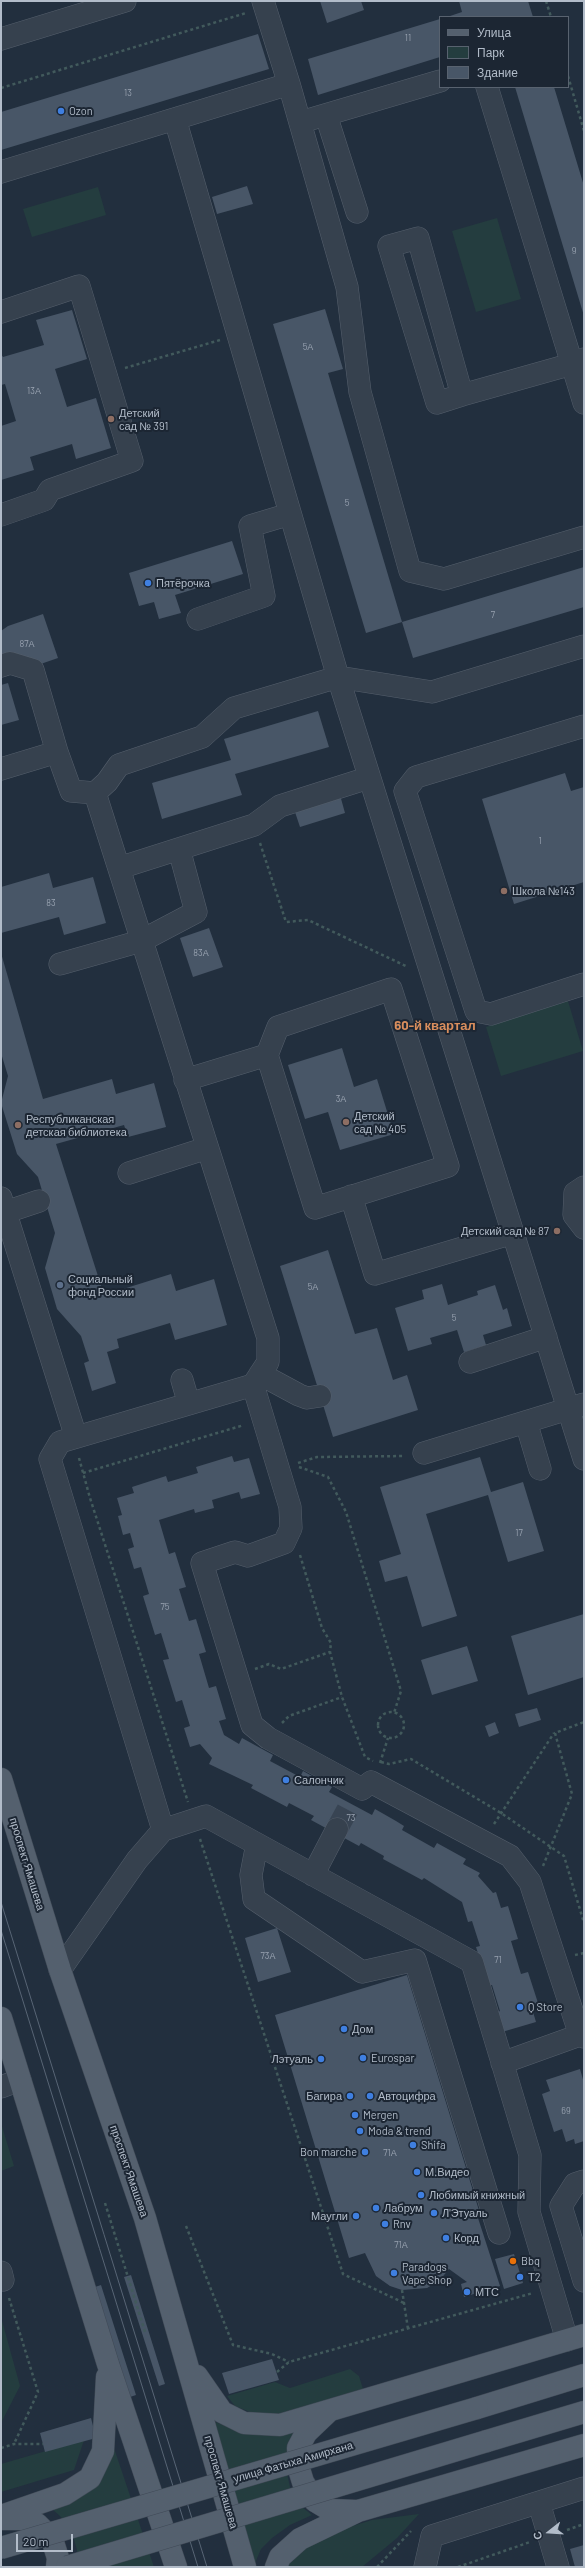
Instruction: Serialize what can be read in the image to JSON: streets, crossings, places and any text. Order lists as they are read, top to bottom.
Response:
{
  "streets": {
    "main road": ["проспект Ямашева", "улица Фатыха Амирхана"]
  },
  "districts": ["60-й квартал"],
  "places": [
    "Ozon",
    "Детский сад № 391",
    "Пятёрочка",
    "Школа №143",
    "Детский сад № 405",
    "Республиканская детская библиотека",
    "Детский сад № 87",
    "Социальный фонд России",
    "Салончик",
    "Q Store",
    "Дом",
    "Eurospar",
    "Лэтуаль",
    "Багира",
    "Автоцифра",
    "Mergen",
    "Moda & trend",
    "Shifa",
    "Bon marche",
    "М.Видео",
    "Любимый книжный",
    "Лабрум",
    "Л'Этуаль",
    "Маугли",
    "Rnv",
    "Корд",
    "Bbq",
    "Paradogs Vape Shop",
    "Т2",
    "МТС"
  ],
  "house_numbers": [
    "11",
    "13",
    "9",
    "5А",
    "13А",
    "5",
    "7",
    "87А",
    "1",
    "83",
    "83А",
    "3А",
    "5А",
    "5",
    "17",
    "75",
    "73",
    "73А",
    "71",
    "69",
    "71А",
    "71А"
  ],
  "legend": ["Улица", "Парк", "Здание"],
  "scale_bar": "20 m",
  "north": "left"
}
